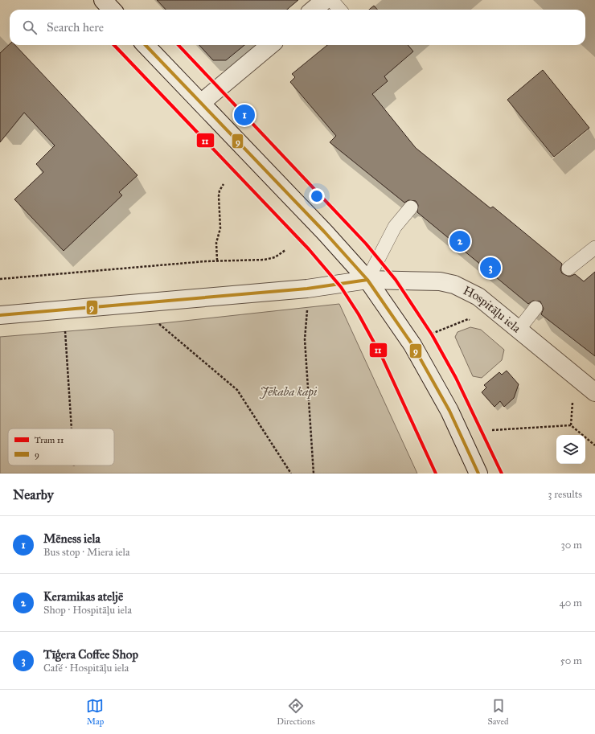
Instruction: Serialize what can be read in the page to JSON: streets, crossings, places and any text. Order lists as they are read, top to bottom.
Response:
{
  "streets": {
    "street": ["Hospitāļu iela"]
  },
  "parks": ["Jēkaba kapi"],
  "lines": ["tram line 11", "transit line 9"],
  "legend": ["Tram 11", "9"],
  "page": {
    "search": "Search here",
    "pins": ["1", "2", "3"],
    "heading": ["Nearby", "3 results"],
    "list": [
      {
        "mark": "1",
        "name": "Mēness iela",
        "note": "Bus stop · Miera iela",
        "value": "30 m"
      },
      {
        "mark": "2",
        "name": "Keramikas ateljē",
        "note": "Shop · Hospitāļu iela",
        "value": "40 m"
      },
      {
        "mark": "3",
        "name": "Tīģera Coffee Shop",
        "note": "Café · Hospitāļu iela",
        "value": "50 m"
      }
    ],
    "nav": ["Map", "Directions", "Saved"]
  }
}
